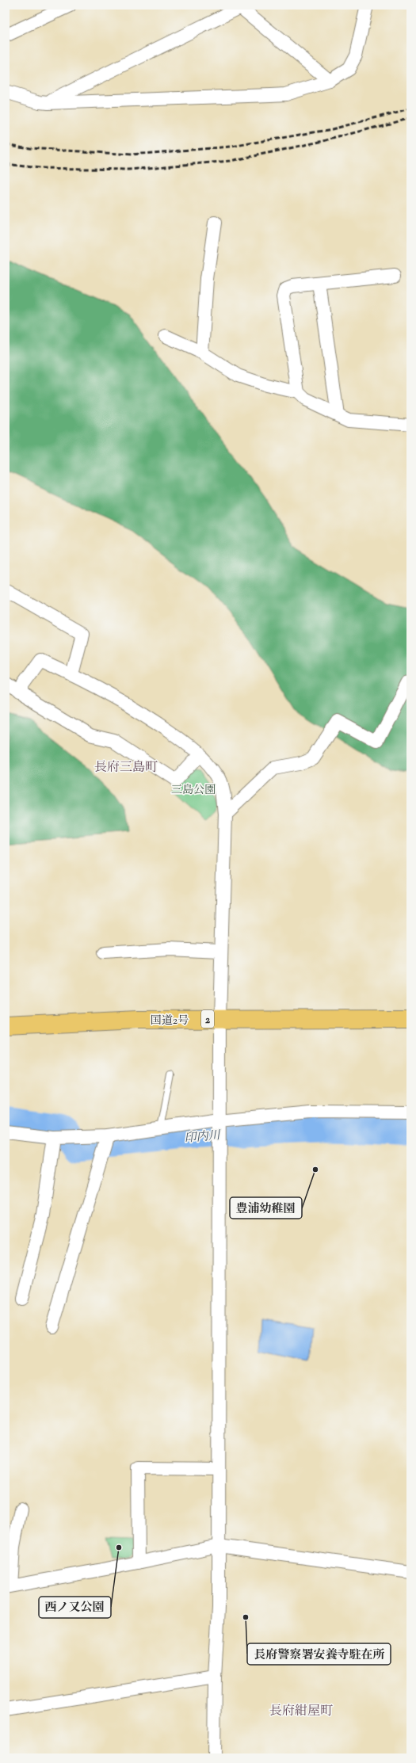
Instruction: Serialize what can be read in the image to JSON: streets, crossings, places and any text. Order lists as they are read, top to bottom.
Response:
{
  "streets": {
    "highway": ["2", "国道2号"]
  },
  "districts": ["長府三島町", "長府紺屋町"],
  "water": ["印内川"],
  "parks": ["三島公園"],
  "places": ["豊浦幼稚園", "西ノ又公園", "長府警察署安養寺駐在所"]
}
